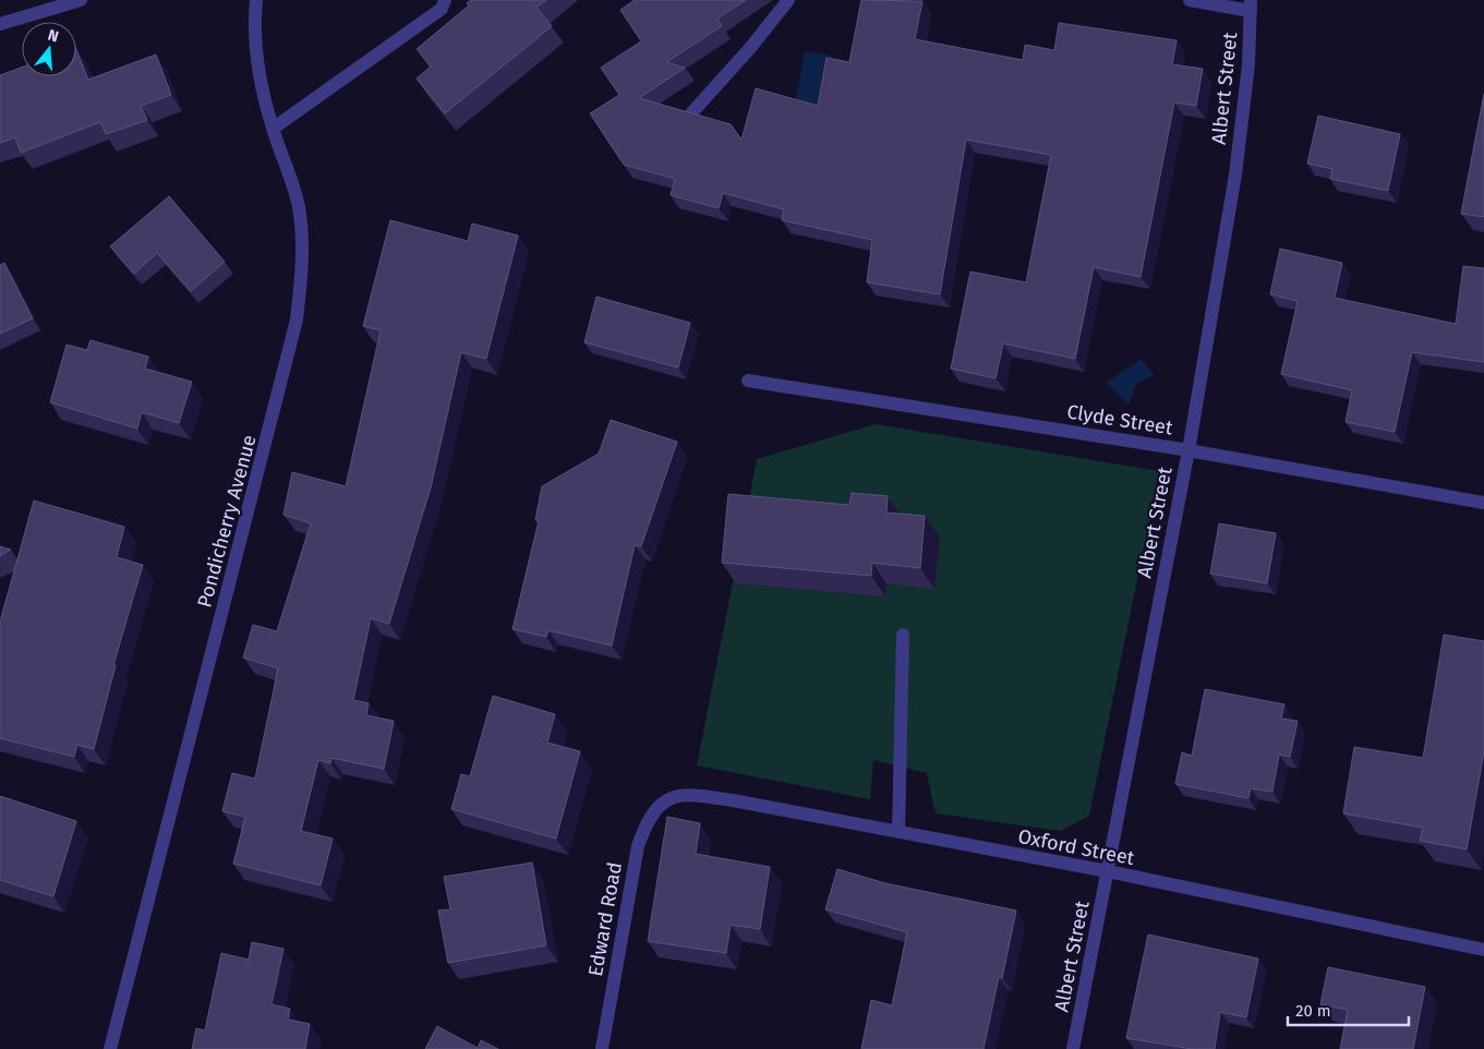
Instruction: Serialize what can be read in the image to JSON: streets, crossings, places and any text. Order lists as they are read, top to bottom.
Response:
{
  "streets": {
    "street": [
      "Albert Street",
      "Clyde Street",
      "Pondicherry Avenue",
      "Oxford Street",
      "Edward Road"
    ]
  },
  "crossings": [
    ["Albert Street", "Clyde Street"],
    ["Albert Street", "Oxford Street"],
    ["Oxford Street", "Edward Road"]
  ],
  "scale_bar": "20 m",
  "north": "top"
}
